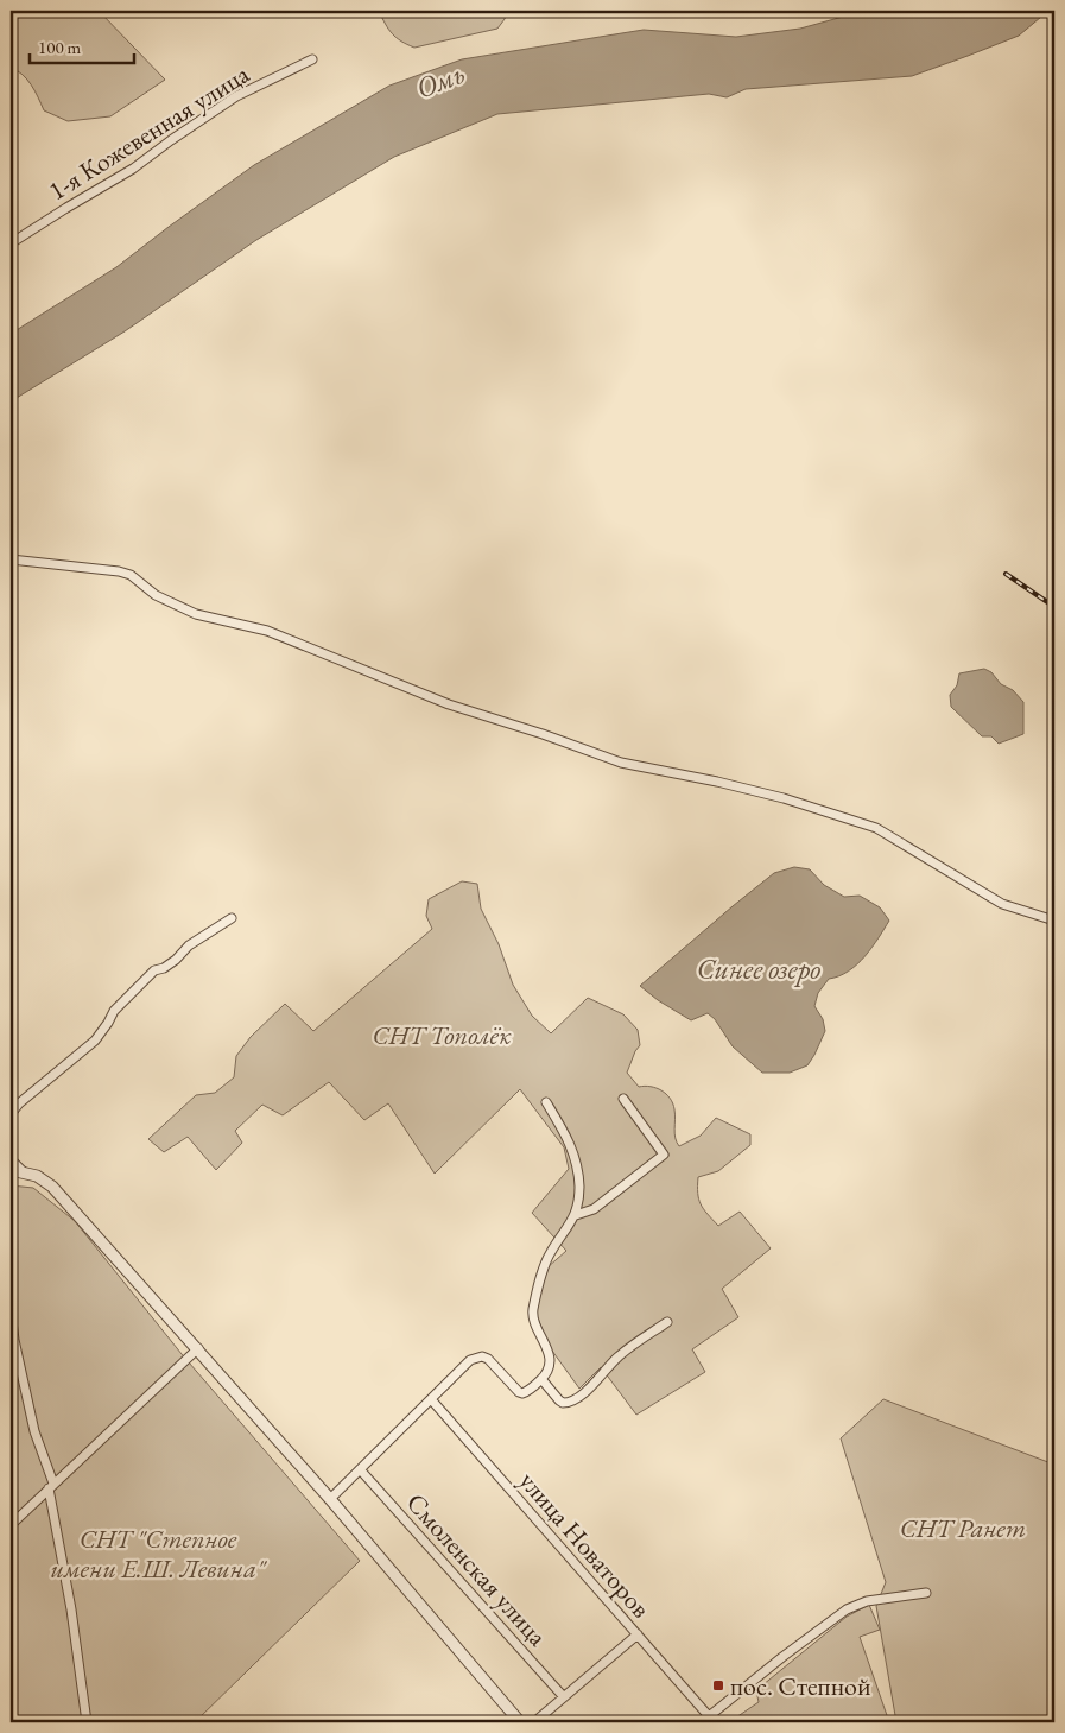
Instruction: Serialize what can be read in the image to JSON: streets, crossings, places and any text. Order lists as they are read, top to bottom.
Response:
{
  "streets": {
    "street": ["1-я Кожевенная улица", "улица Новаторов", "Смоленская улица"]
  },
  "water": ["Омь", "Синее озеро"],
  "parks": ["СНТ Тополёк", "СНТ Ранет", "СНТ \"Степное имени Е.Ш. Левина\""],
  "places": {
    "transit": ["пос. Степной"]
  },
  "scale_bar": "100 m"
}
